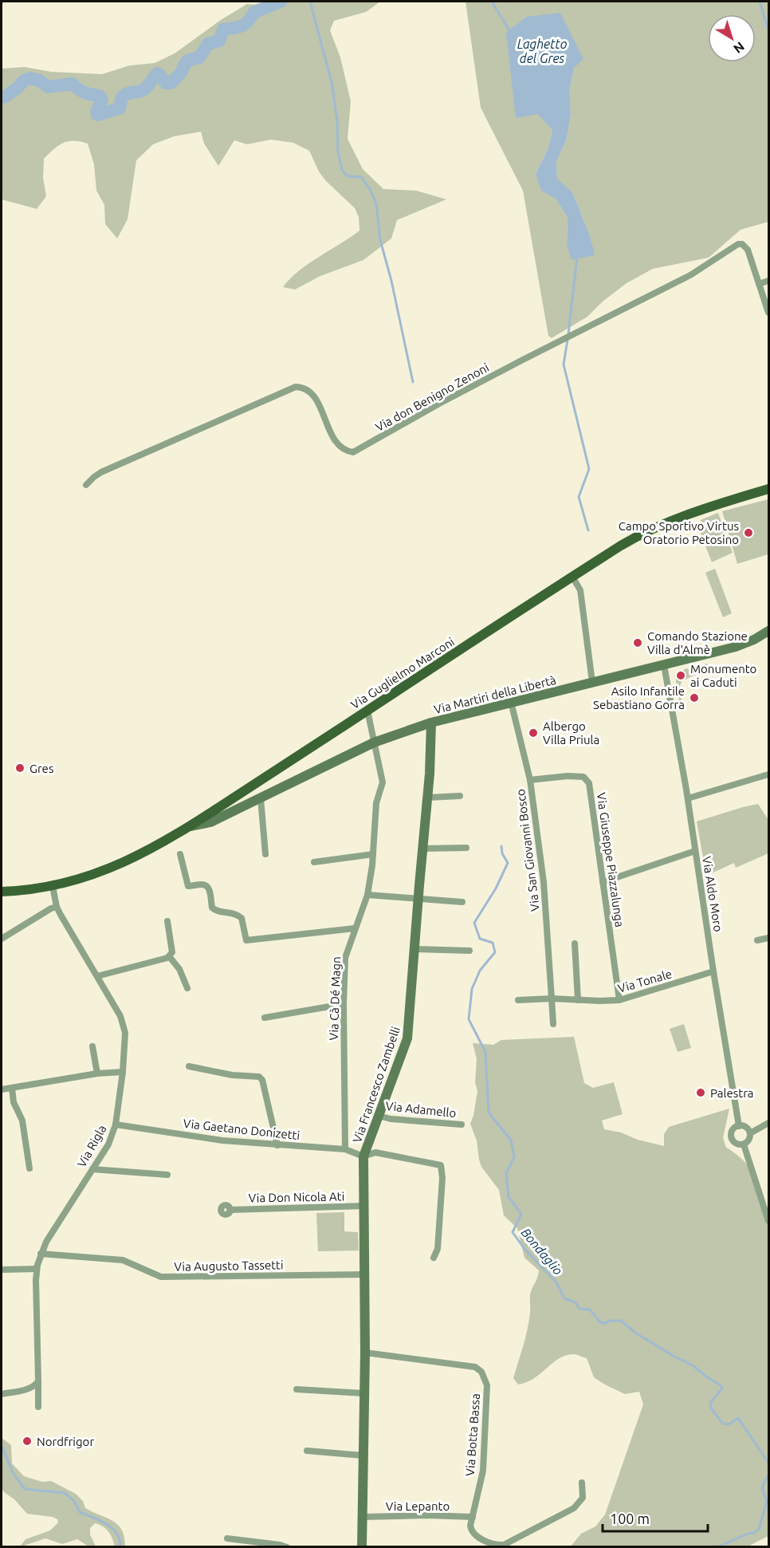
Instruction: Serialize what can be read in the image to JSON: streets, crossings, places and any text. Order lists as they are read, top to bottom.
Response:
{
  "streets": {
    "main road": ["Via Guglielmo Marconi", "Via Martiri della Libertà", "Via Francesco Zambelli"],
    "street": [
      "Via don Benigno Zenoni",
      "Via San Giovanni Bosco",
      "Via Giuseppe Piazzalunga",
      "Via Aldo Moro",
      "Via Tonale",
      "Via Cà Dé Magn",
      "Via Adamello",
      "Via Gaetano Donizetti",
      "Via Rigla",
      "Via Don Nicola Ati",
      "Via Augusto Tassetti",
      "Via Botta Bassa",
      "Via Lepanto"
    ]
  },
  "crossings": [
    ["Via Guglielmo Marconi", "Via Martiri della Libertà"],
    ["Via Guglielmo Marconi", "Via Cà Dé Magn"],
    ["Via Guglielmo Marconi", "Via Rigla"],
    ["Via Martiri della Libertà", "Via San Giovanni Bosco"],
    ["Via Martiri della Libertà", "Via Aldo Moro"],
    ["Via Martiri della Libertà", "Via Cà Dé Magn"],
    ["Via Martiri della Libertà", "Via Francesco Zambelli"],
    ["Via San Giovanni Bosco", "Via Giuseppe Piazzalunga"],
    ["Via San Giovanni Bosco", "Via Tonale"],
    ["Via Giuseppe Piazzalunga", "Via Tonale"],
    ["Via Aldo Moro", "Via Tonale"],
    ["Via Cà Dé Magn", "Via Gaetano Donizetti"],
    ["Via Francesco Zambelli", "Via Adamello"],
    ["Via Francesco Zambelli", "Via Gaetano Donizetti"],
    ["Via Francesco Zambelli", "Via Don Nicola Ati"],
    ["Via Francesco Zambelli", "Via Augusto Tassetti"],
    ["Via Francesco Zambelli", "Via Botta Bassa"],
    ["Via Francesco Zambelli", "Via Lepanto"],
    ["Via Gaetano Donizetti", "Via Rigla"],
    ["Via Rigla", "Via Augusto Tassetti"],
    ["Via Botta Bassa", "Via Lepanto"]
  ],
  "water": ["Laghetto del Gres", "Bondaglio"],
  "places": [
    "Campo Sportivo Virtus Oratorio Petosino",
    "Comando Stazione Villa d'Almè",
    "Monumento ai Caduti",
    "Asilo Infantile Sebastiano Gorra",
    "Albergo Villa Priula",
    "Gres",
    "Palestra",
    "Nordfrigor"
  ],
  "scale_bar": "100 m",
  "north": "bottom right"
}
